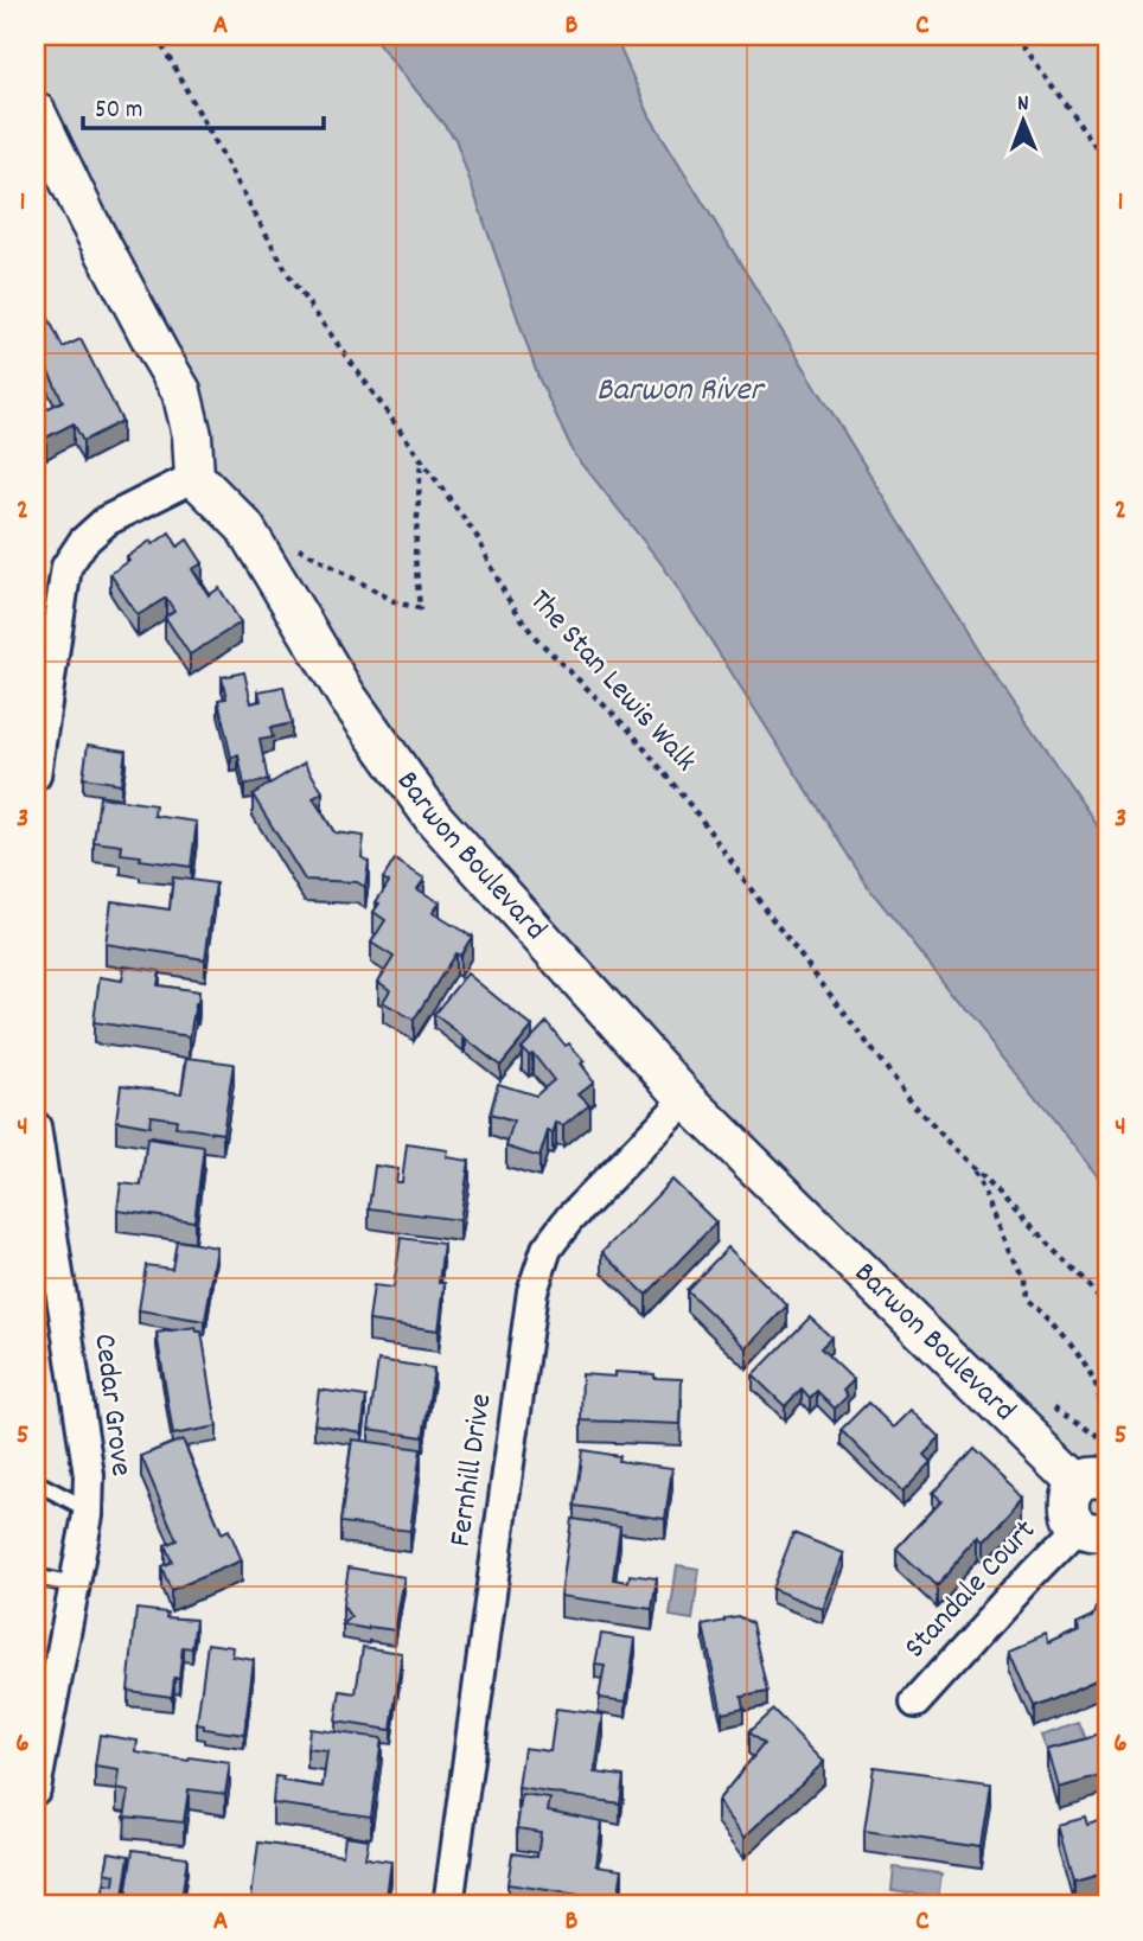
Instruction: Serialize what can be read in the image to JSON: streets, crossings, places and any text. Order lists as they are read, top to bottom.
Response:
{
  "streets": {
    "street": [
      "Barwon Boulevard",
      "Cedar Grove",
      "Fernhill Drive",
      "Standale Court"
    ],
    "path": ["The Stan Lewis Walk"]
  },
  "crossings": [
    ["Barwon Boulevard", "Fernhill Drive"]
  ],
  "water": ["Barwon River"],
  "scale_bar": "50 m",
  "north": "top",
  "grid": {
    "columns": ["A", "B", "C"],
    "rows": [
      "1",
      "2",
      "3",
      "4",
      "5",
      "6"
    ]
  }
}
